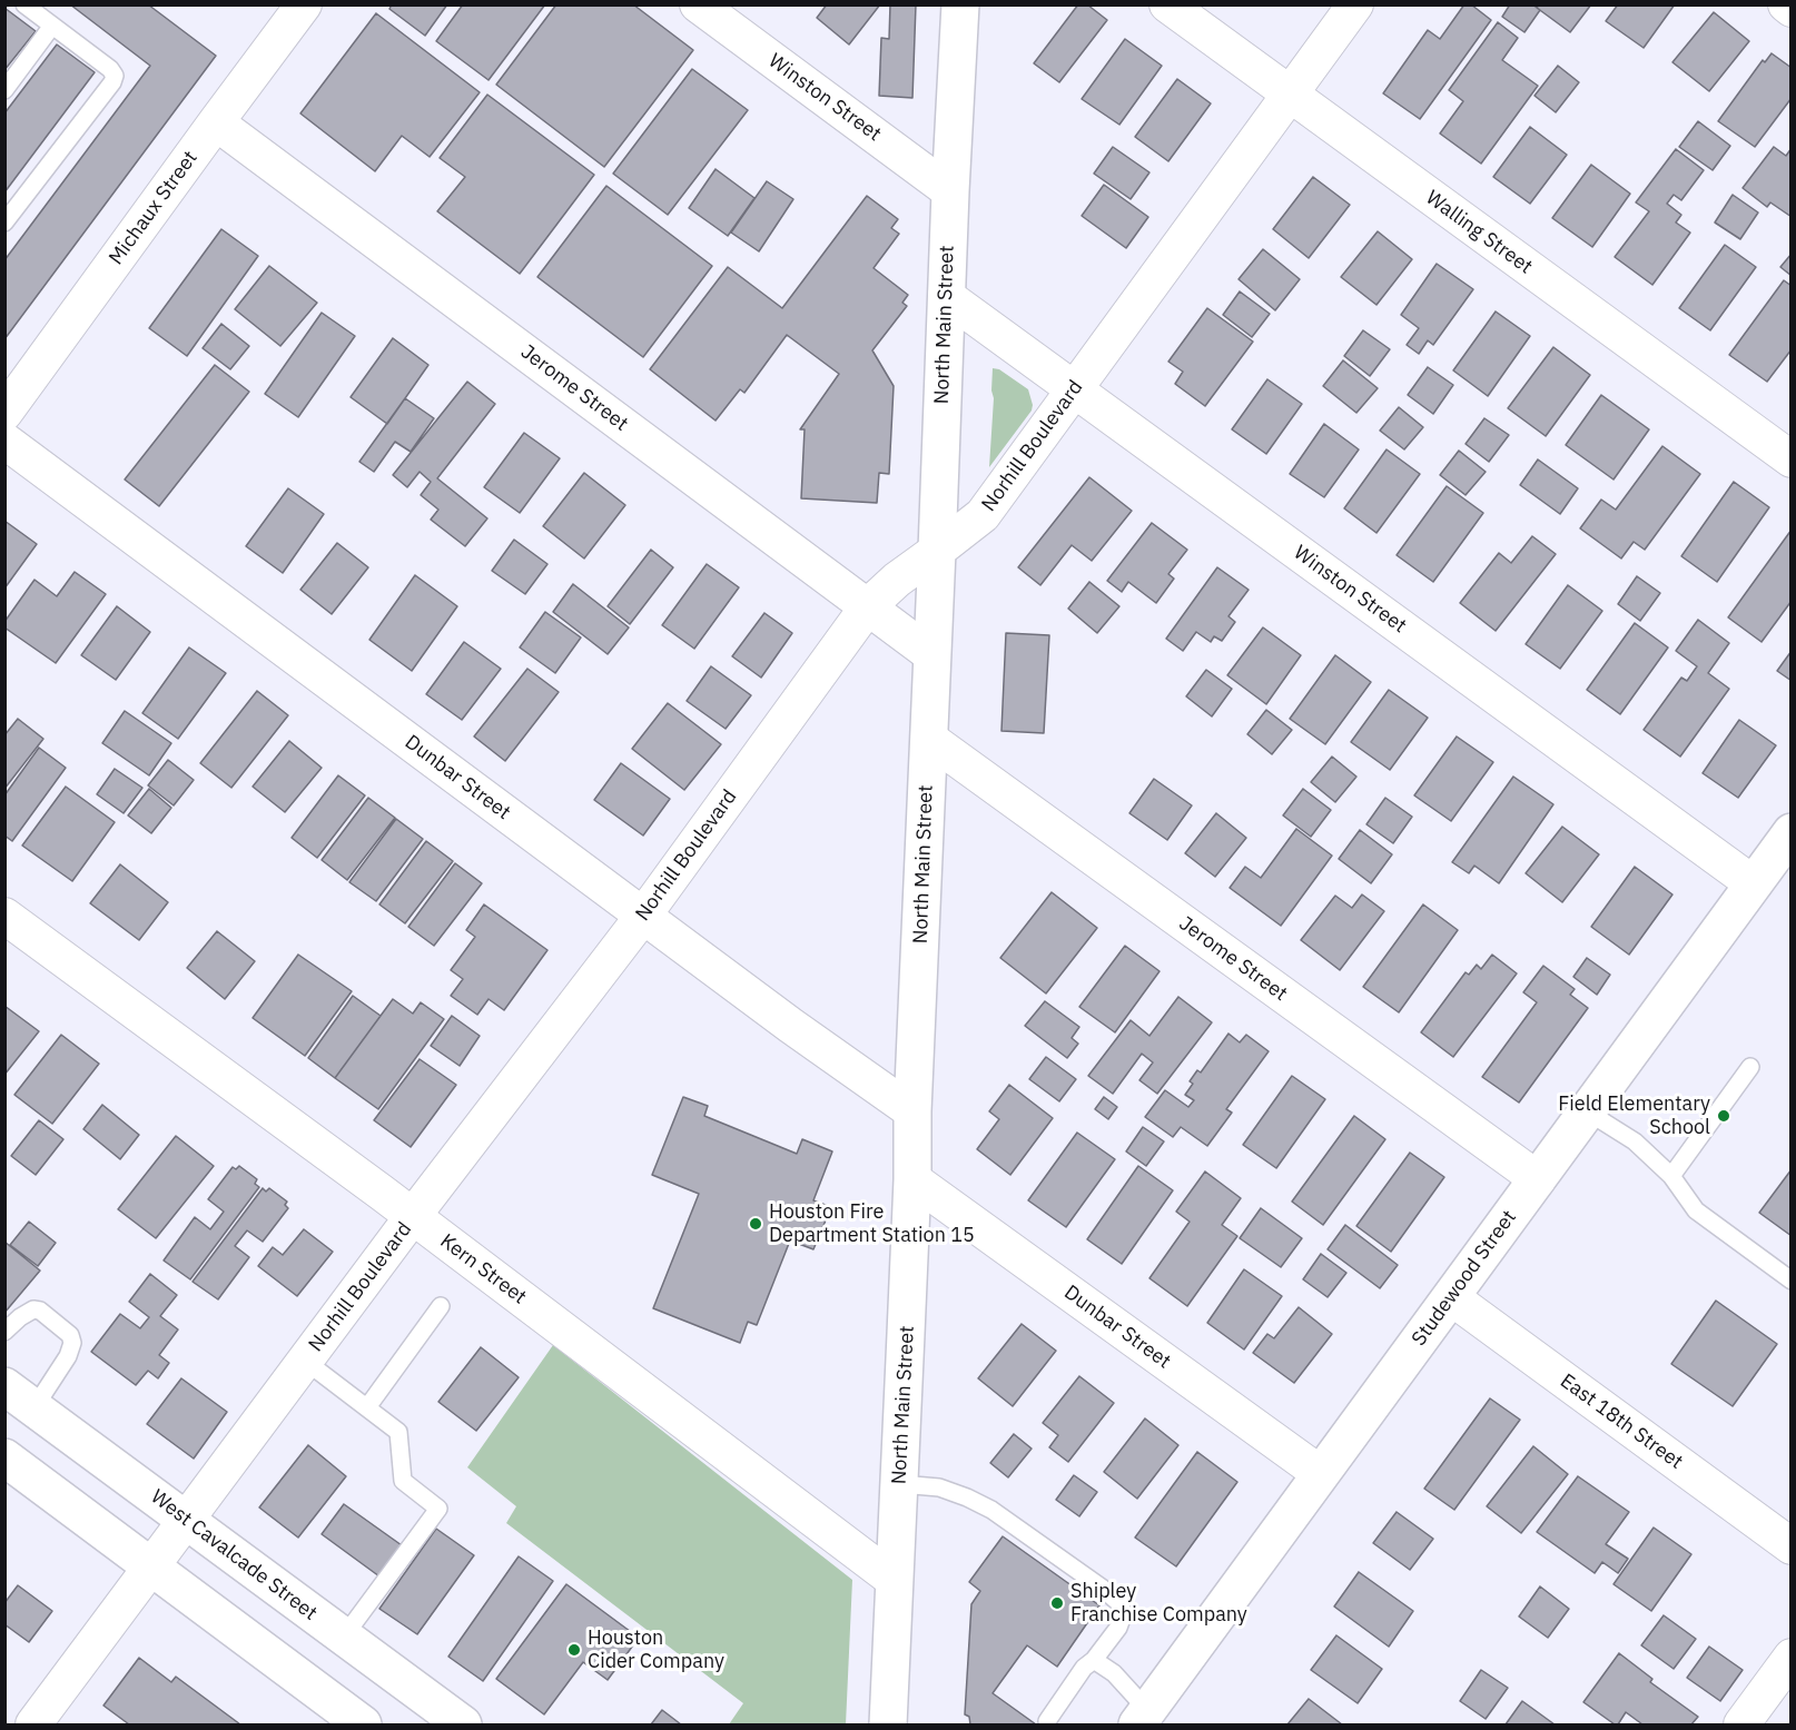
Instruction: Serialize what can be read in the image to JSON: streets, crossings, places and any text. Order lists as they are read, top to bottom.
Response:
{
  "streets": {
    "main road": ["North Main Street", "Studewood Street", "West Cavalcade Street"],
    "street": [
      "Winston Street",
      "Michaux Street",
      "Walling Street",
      "Jerome Street",
      "Norhill Boulevard",
      "Dunbar Street",
      "Kern Street",
      "East 18th Street"
    ]
  },
  "crossings": [
    ["Winston Street", "North Main Street"],
    ["Winston Street", "Norhill Boulevard"],
    ["Winston Street", "Studewood Street"],
    ["Michaux Street", "Jerome Street"],
    ["Walling Street", "Norhill Boulevard"],
    ["North Main Street", "Jerome Street"],
    ["North Main Street", "Norhill Boulevard"],
    ["North Main Street", "Dunbar Street"],
    ["North Main Street", "Kern Street"],
    ["Jerome Street", "Norhill Boulevard"],
    ["Jerome Street", "Studewood Street"],
    ["Norhill Boulevard", "Dunbar Street"],
    ["Norhill Boulevard", "Kern Street"],
    ["Norhill Boulevard", "West Cavalcade Street"],
    ["Dunbar Street", "Studewood Street"],
    ["Studewood Street", "East 18th Street"]
  ],
  "places": [
    "Field Elementary School",
    "Houston Fire Department Station 15",
    "Shipley Franchise Company",
    "Houston Cider Company"
  ]
}
